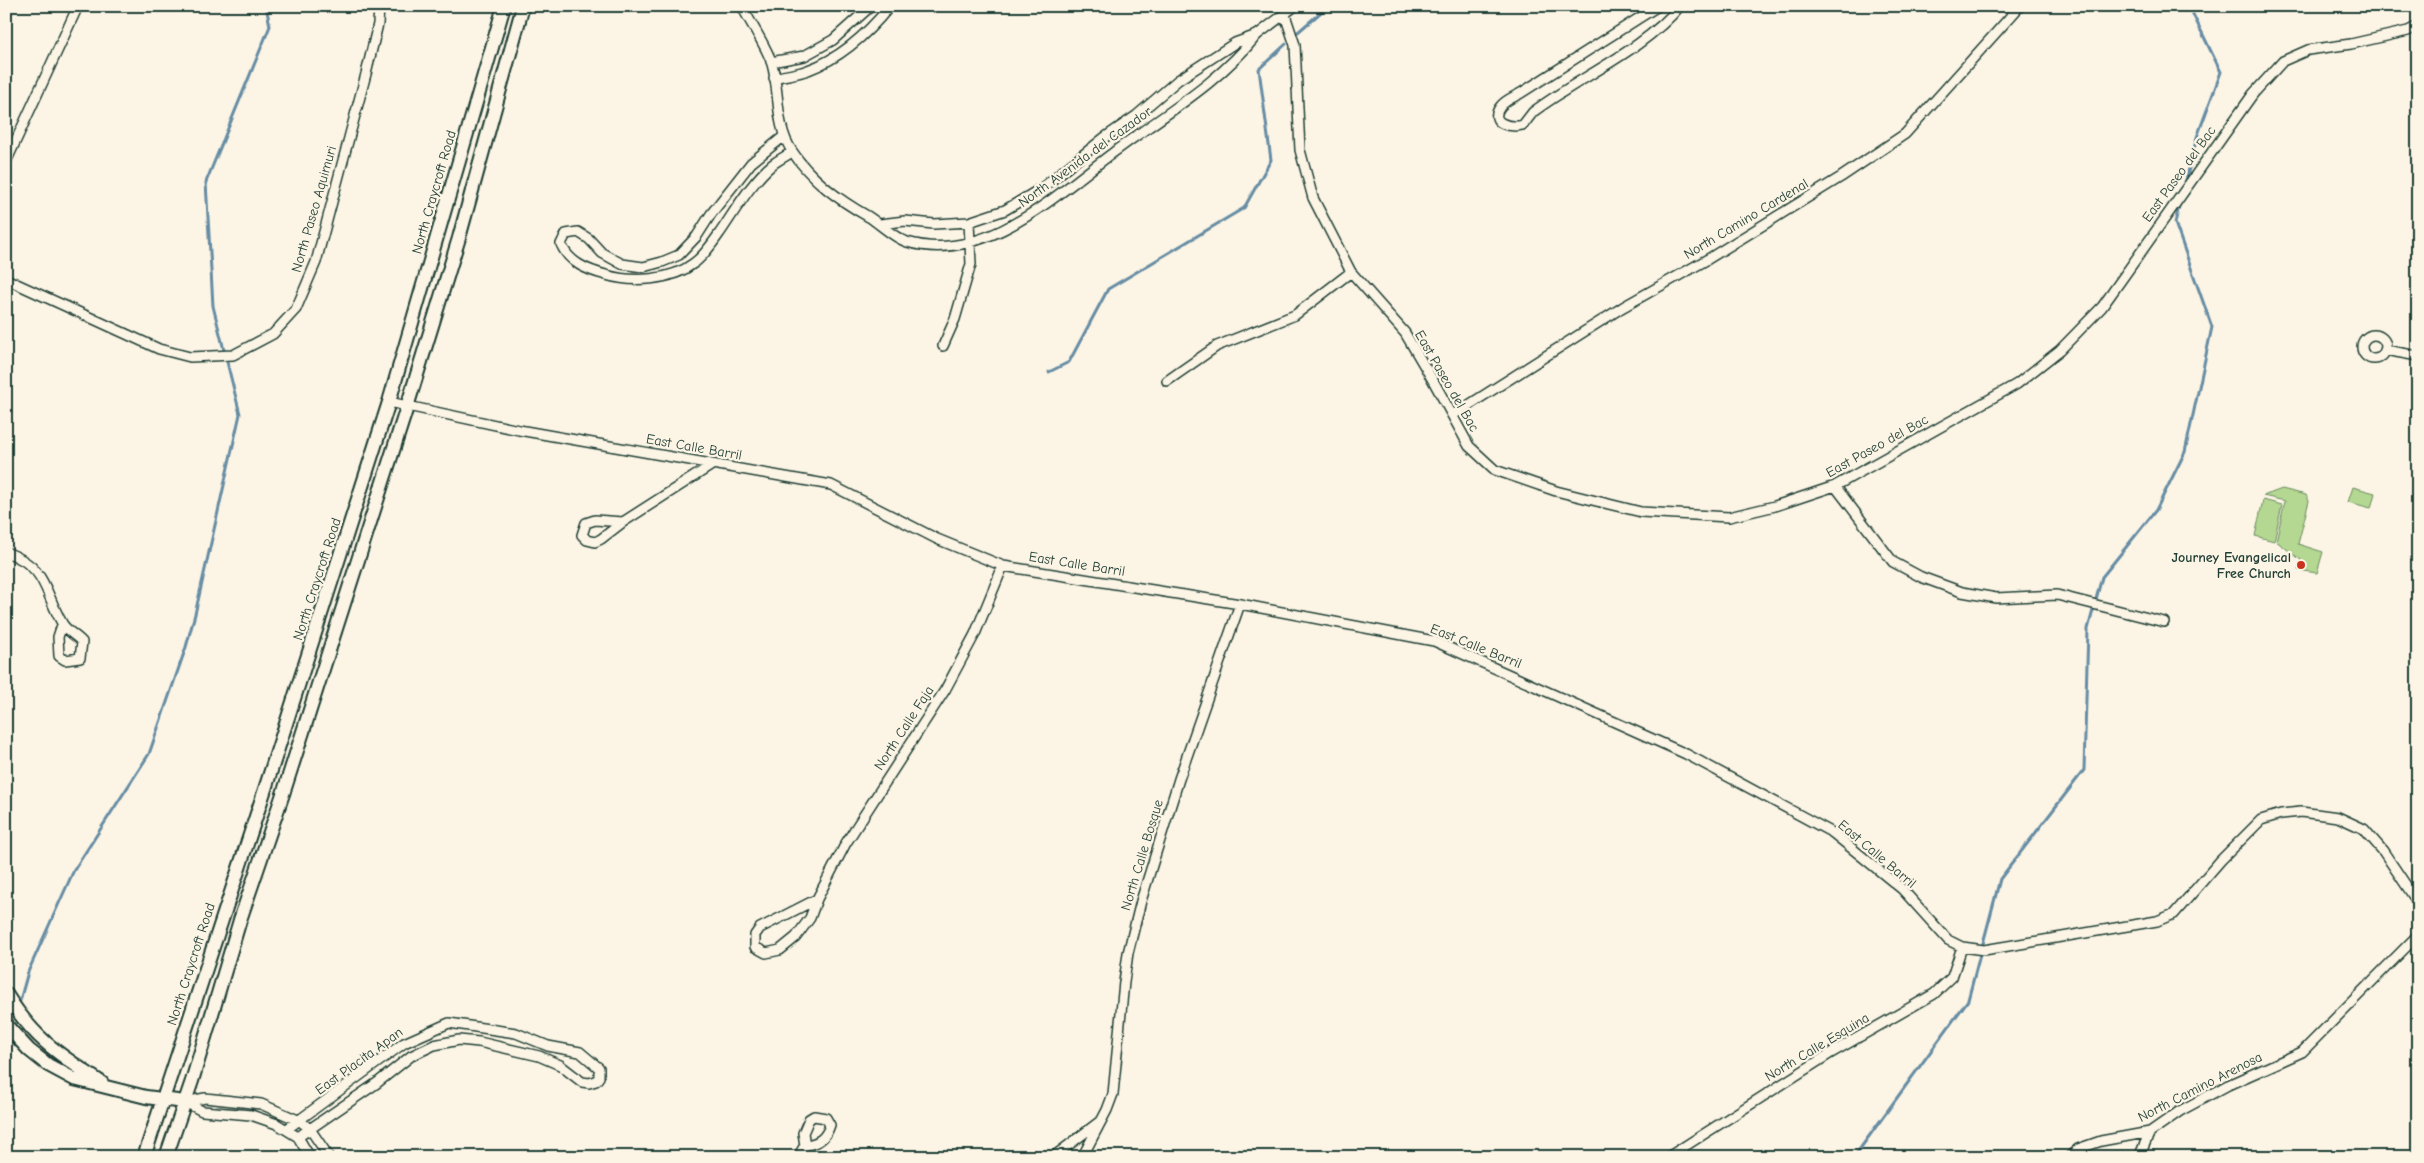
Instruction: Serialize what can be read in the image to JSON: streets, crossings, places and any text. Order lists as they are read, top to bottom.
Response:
{
  "streets": {
    "main road": ["North Craycroft Road"],
    "street": [
      "North Avenida del Cazador",
      "East Paseo del Bac",
      "North Paseo Aquimuri",
      "North Camino Cardenal",
      "East Calle Barril",
      "North Calle Faja",
      "North Calle Bosque",
      "North Calle Esquina",
      "East Placita Apan",
      "North Camino Arenosa"
    ]
  },
  "crossings": [
    ["North Avenida del Cazador", "East Paseo del Bac"],
    ["East Paseo del Bac", "North Camino Cardenal"],
    ["North Craycroft Road", "East Calle Barril"],
    ["East Calle Barril", "North Calle Faja"],
    ["East Calle Barril", "North Calle Bosque"],
    ["East Calle Barril", "North Calle Esquina"]
  ],
  "places": ["Journey Evangelical Free Church"]
}
